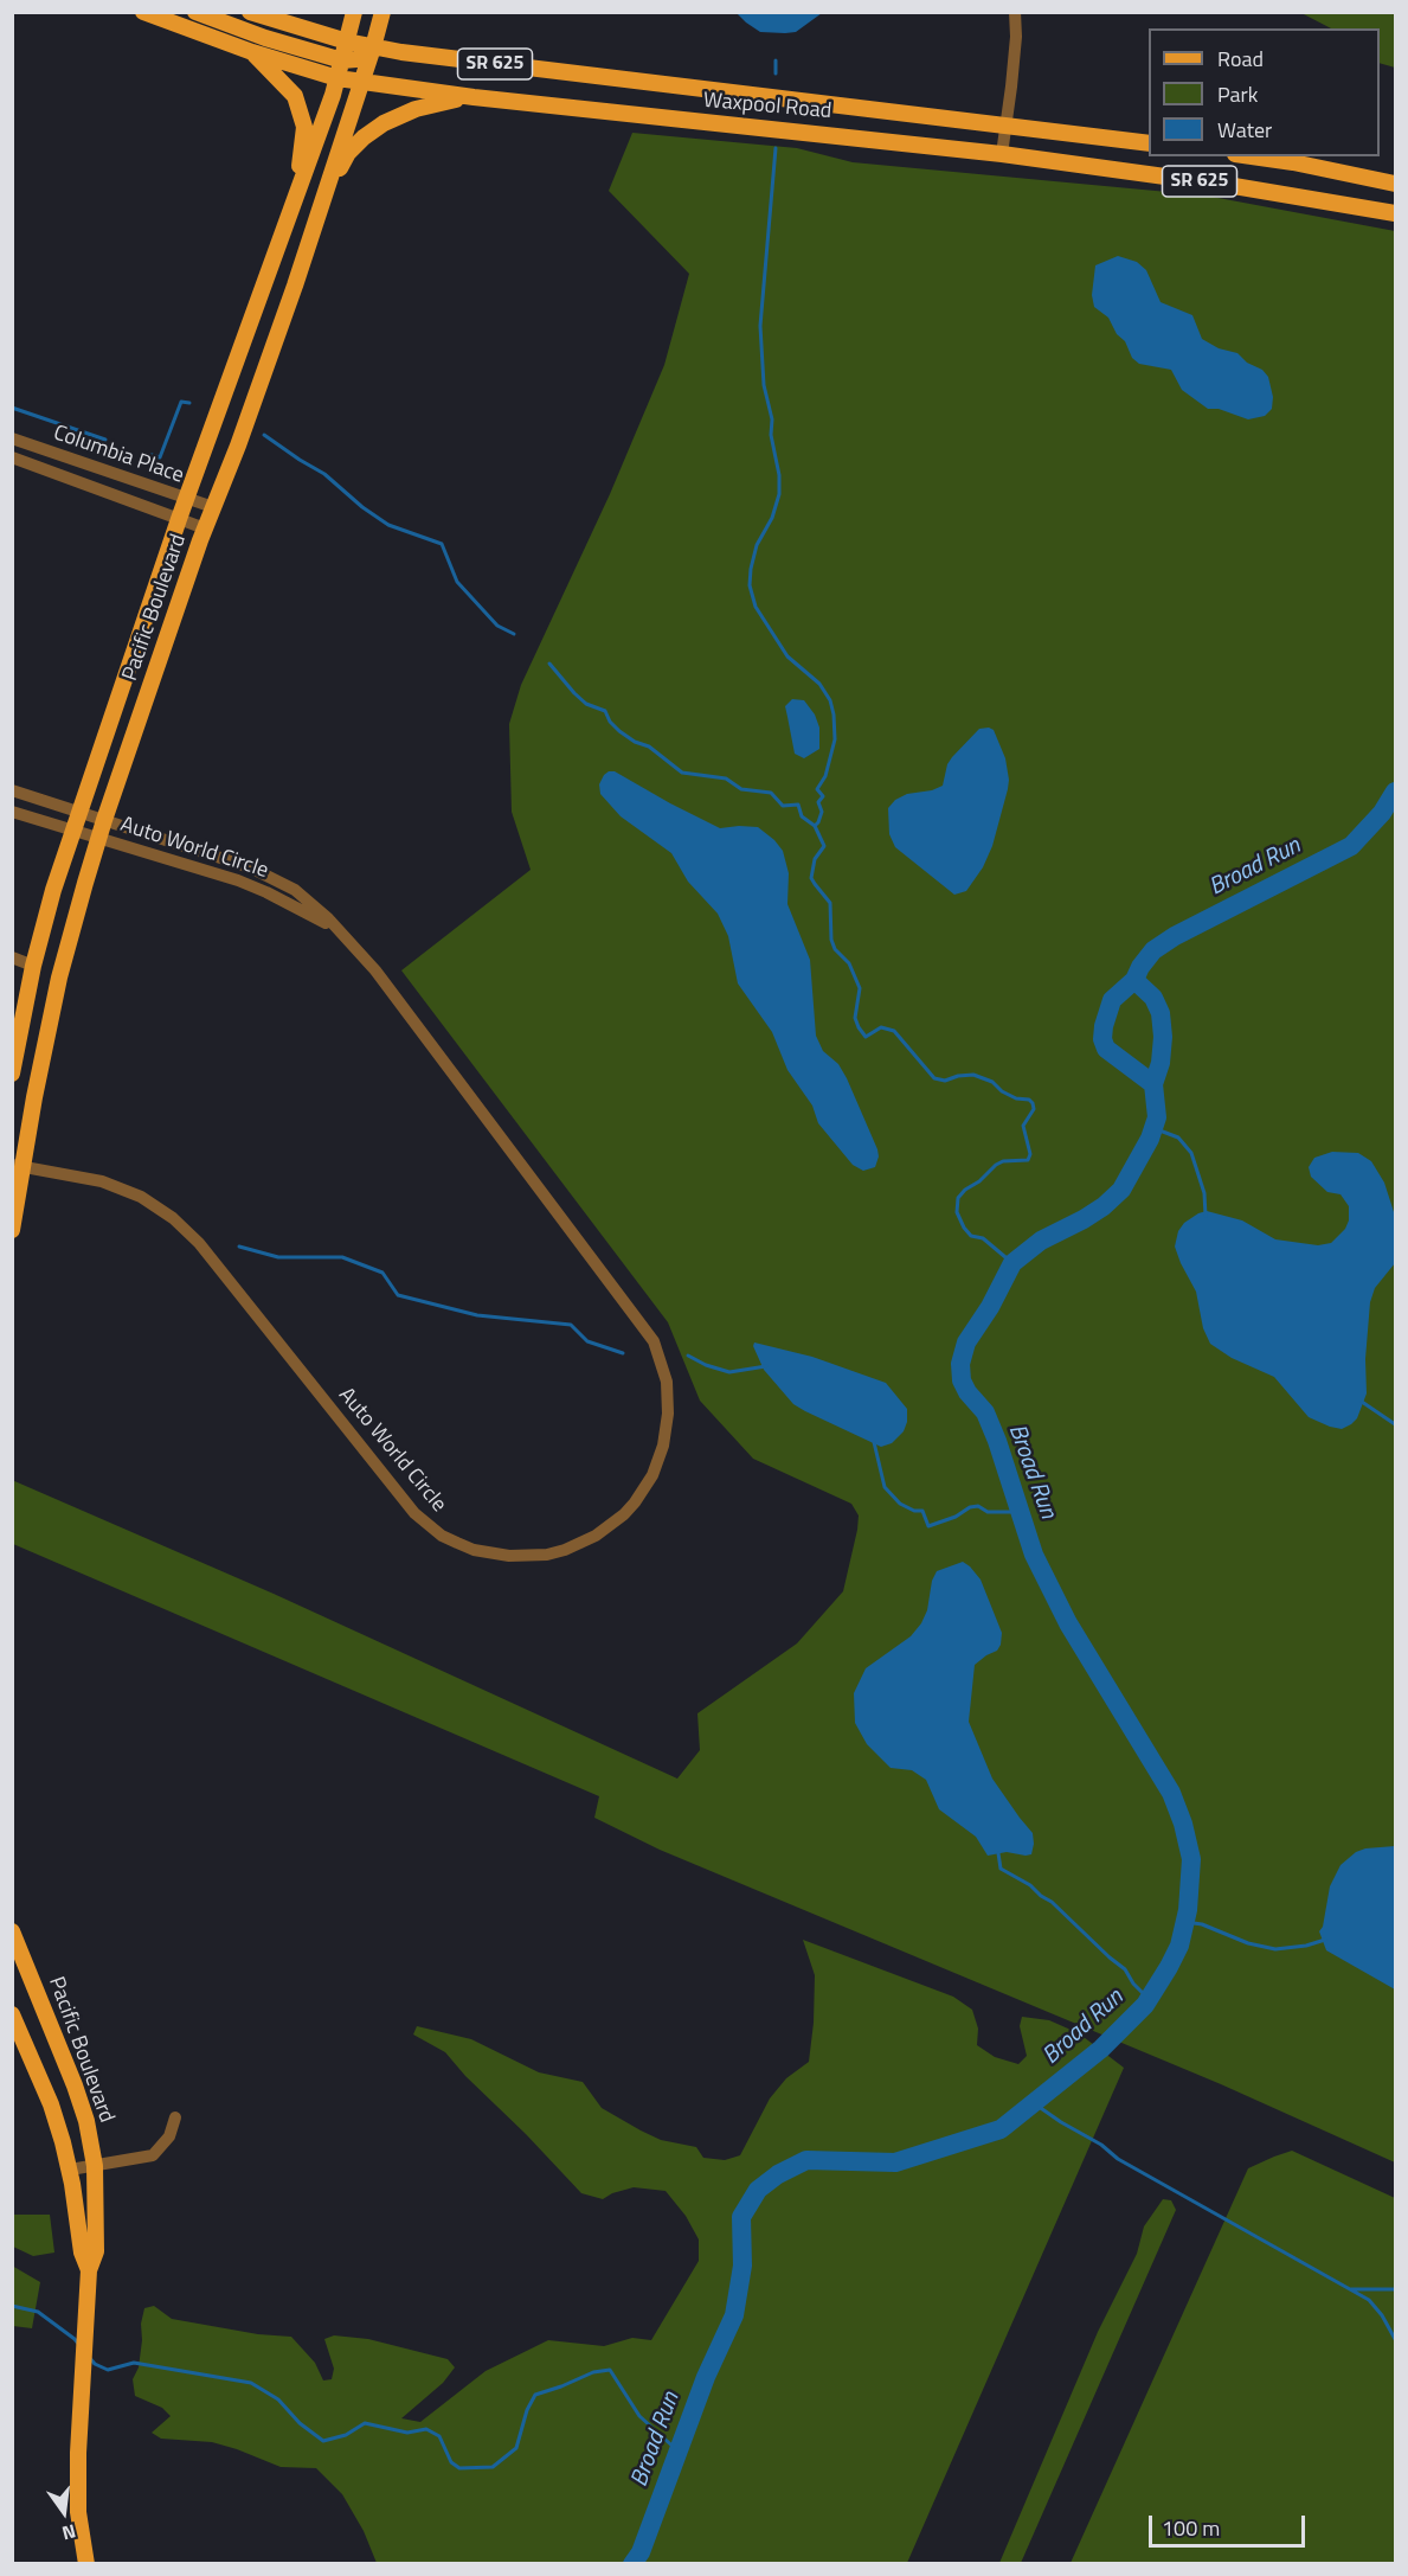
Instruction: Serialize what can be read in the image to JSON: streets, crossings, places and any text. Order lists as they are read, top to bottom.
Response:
{
  "streets": {
    "main road": ["SR 625", "Waxpool Road", "Pacific Boulevard"],
    "street": ["Columbia Place", "Auto World Circle"]
  },
  "crossings": [
    ["Waxpool Road", "Pacific Boulevard"],
    ["Columbia Place", "Pacific Boulevard"],
    ["Pacific Boulevard", "Auto World Circle"]
  ],
  "water": ["Broad Run"],
  "legend": ["Road", "Park", "Water"],
  "scale_bar": "100 m",
  "north": "bottom"
}
